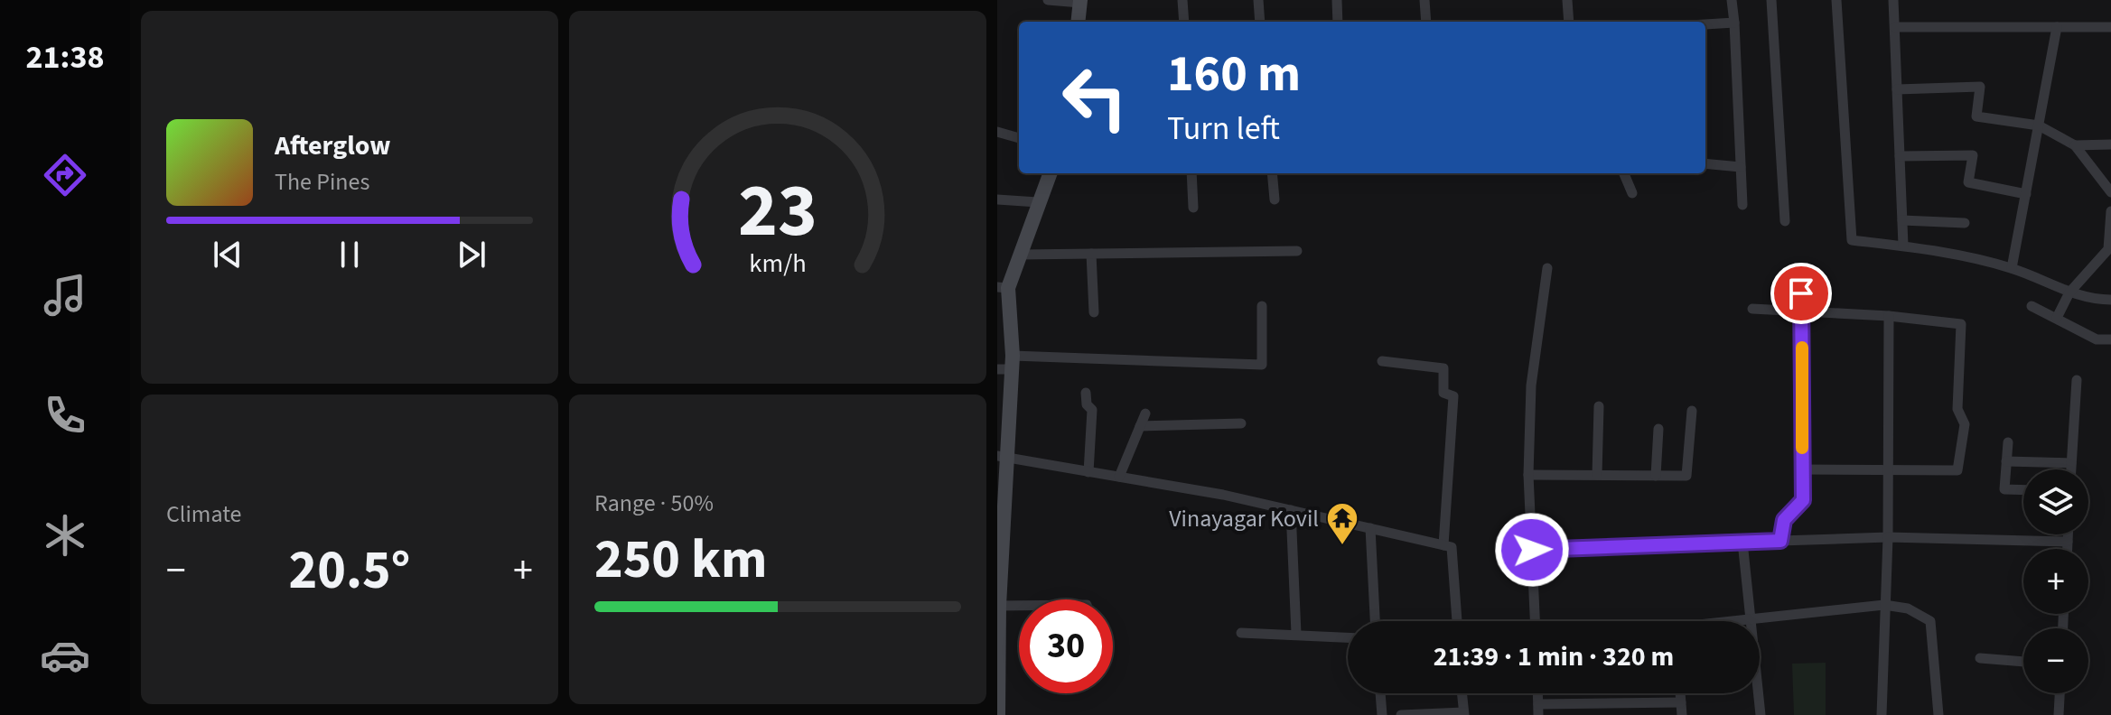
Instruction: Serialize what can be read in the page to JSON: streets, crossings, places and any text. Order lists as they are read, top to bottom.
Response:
{
  "places": {
    "temple": ["Vinayagar Kovil"]
  },
  "page": {
    "tabs": "21:38",
    "turn": ["160 m", "Turn left"],
    "song": ["Afterglow", "The Pines"],
    "tile": [
      "Climate",
      ["Range · 50%", "250 km"]
    ],
    "map_buttons": ["+", "−"],
    "heat": ["−", "20.5°", "+"],
    "limit": "30",
    "trip": "21:39 · 1 min · 320 m",
    "gauge": ["23", "km/h"]
  }
}
